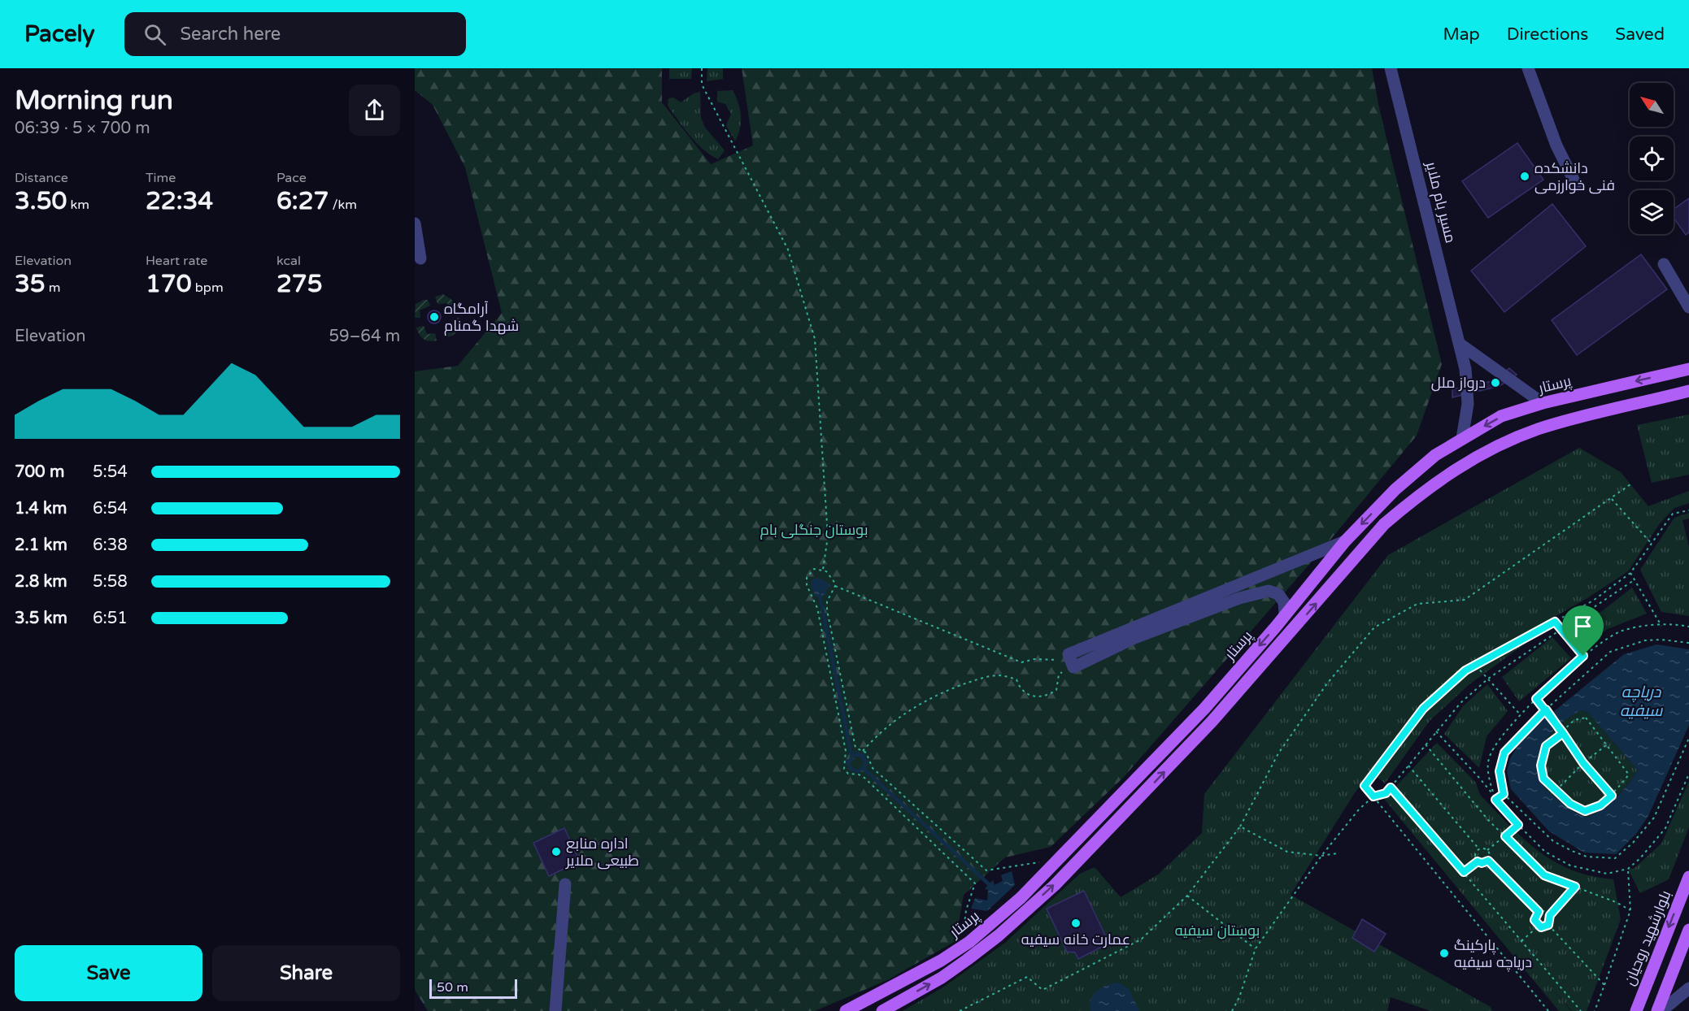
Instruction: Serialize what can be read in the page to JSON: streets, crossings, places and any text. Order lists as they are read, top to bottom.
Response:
{
  "streets": {
    "main road": ["پرستار", "بلوارشهید روحیان"],
    "street": ["مسیر بام ملایر"]
  },
  "crossings": [
    ["مسیر بام ملایر", "پرستار"]
  ],
  "water": ["دریاچه سیفیه"],
  "parks": ["بوستان جنگلی بام", "بوستان سیفیه"],
  "places": [
    "دانشکده فنی خوارزمی",
    "آرامگاه شهدا گمنام",
    "درواز ملل",
    "اداره منابع طبیعی ملایر",
    "عمارت خانه سیفیه",
    "پارکینگ دریاچه سیفیه"
  ],
  "scale_bar": "50 m",
  "north": "top left",
  "page": {
    "header": "Pacely",
    "search": "Search here",
    "nav": ["Map", "Directions", "Saved"],
    "heading": ["Morning run", "06:39 · 5 × 700 m"],
    "stats": [
      ["Distance", "3.50 km"],
      ["Time", "22:34"],
      ["Pace", "6:27 /km"],
      ["Elevation", "35 m"],
      ["Heart rate", "170 bpm"],
      ["kcal", "275"]
    ],
    "chart": ["Elevation", "59–64 m"],
    "list": [
      {
        "name": "700 m",
        "note": "5:54"
      },
      {
        "name": "1.4 km",
        "note": "6:54"
      },
      {
        "name": "2.1 km",
        "note": "6:38"
      },
      {
        "name": "2.8 km",
        "note": "5:58"
      },
      {
        "name": "3.5 km",
        "note": "6:51"
      }
    ],
    "buttons": ["Save", "Share"],
    "scale": "50 m"
  }
}
